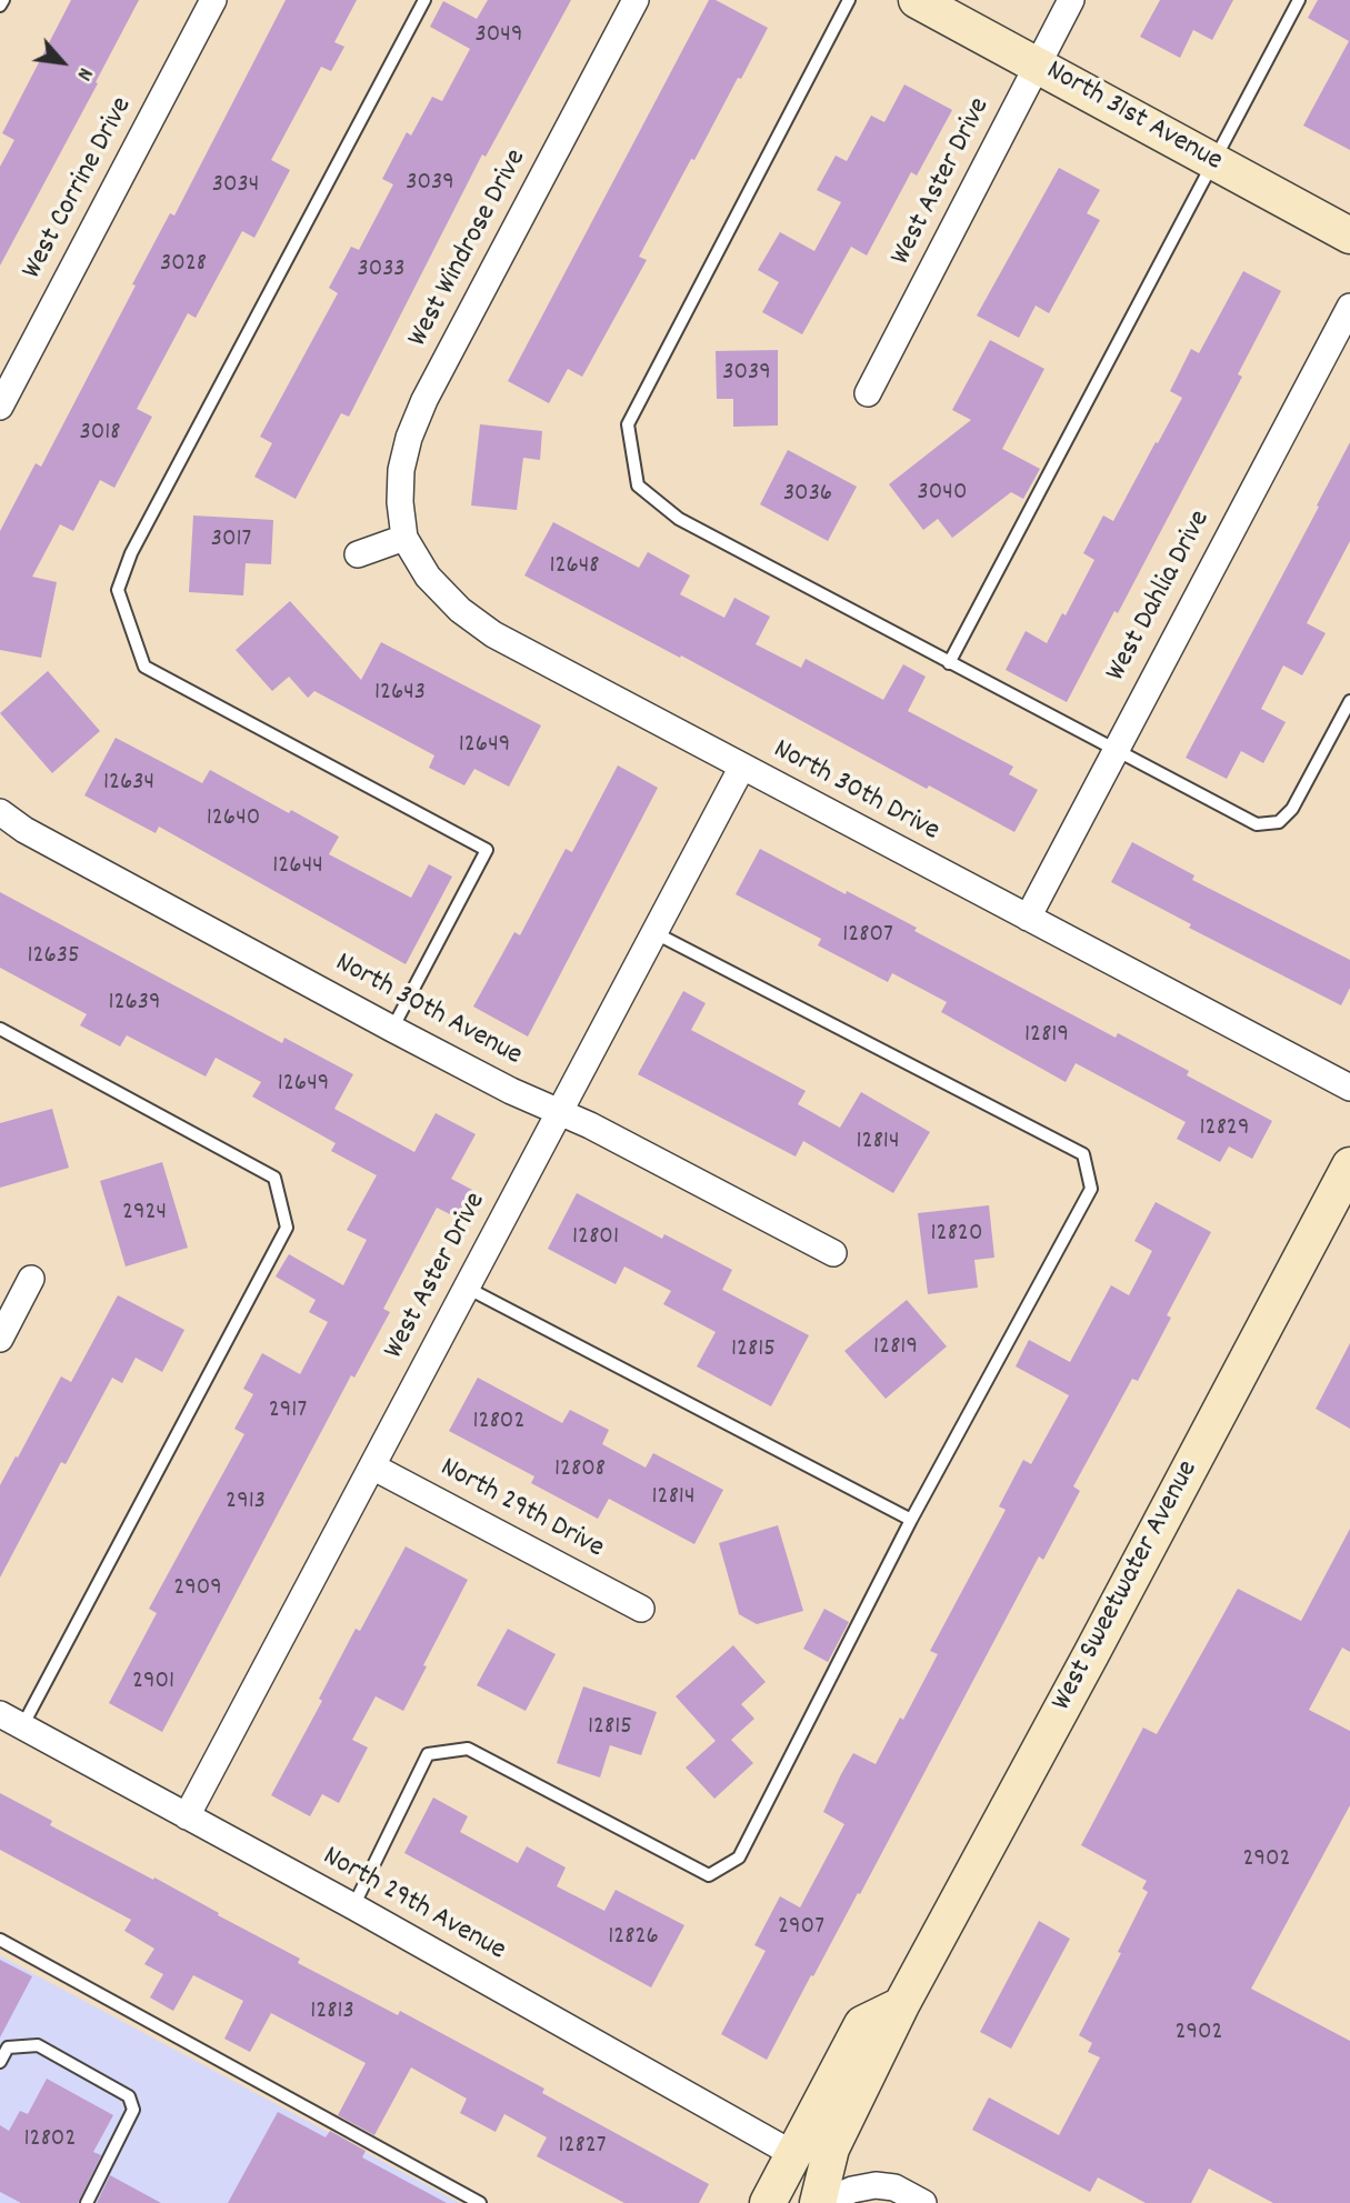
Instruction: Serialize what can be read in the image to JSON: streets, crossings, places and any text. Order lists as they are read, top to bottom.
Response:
{
  "streets": {
    "street": [
      "North 31st Avenue",
      "West Aster Drive",
      "West Corrine Drive",
      "West Windrose Drive",
      "West Dahlia Drive",
      "North 30th Drive",
      "North 30th Avenue",
      "North 29th Drive",
      "West Sweetwater Avenue",
      "North 29th Avenue"
    ]
  },
  "crossings": [
    ["North 31st Avenue", "West Aster Drive"],
    ["West Aster Drive", "North 30th Drive"],
    ["West Aster Drive", "North 30th Avenue"],
    ["West Aster Drive", "North 29th Drive"],
    ["West Aster Drive", "North 29th Avenue"],
    ["West Windrose Drive", "North 30th Drive"],
    ["West Dahlia Drive", "North 30th Drive"]
  ],
  "house_numbers": [
    "3049",
    "3039",
    "3034",
    "3028",
    "3033",
    "3039",
    "3018",
    "3040",
    "3036",
    "3017",
    "12648",
    "12643",
    "12649",
    "12634",
    "12640",
    "12644",
    "12807",
    "12635",
    "12639",
    "12819",
    "12649",
    "12829",
    "12814",
    "2924",
    "12820",
    "12801",
    "12819",
    "12815",
    "2917",
    "12802",
    "12808",
    "12814",
    "2913",
    "2909",
    "2901",
    "12815",
    "2902",
    "2907",
    "12826",
    "12813",
    "2902",
    "12802",
    "12827"
  ],
  "north": "bottom right"
}
